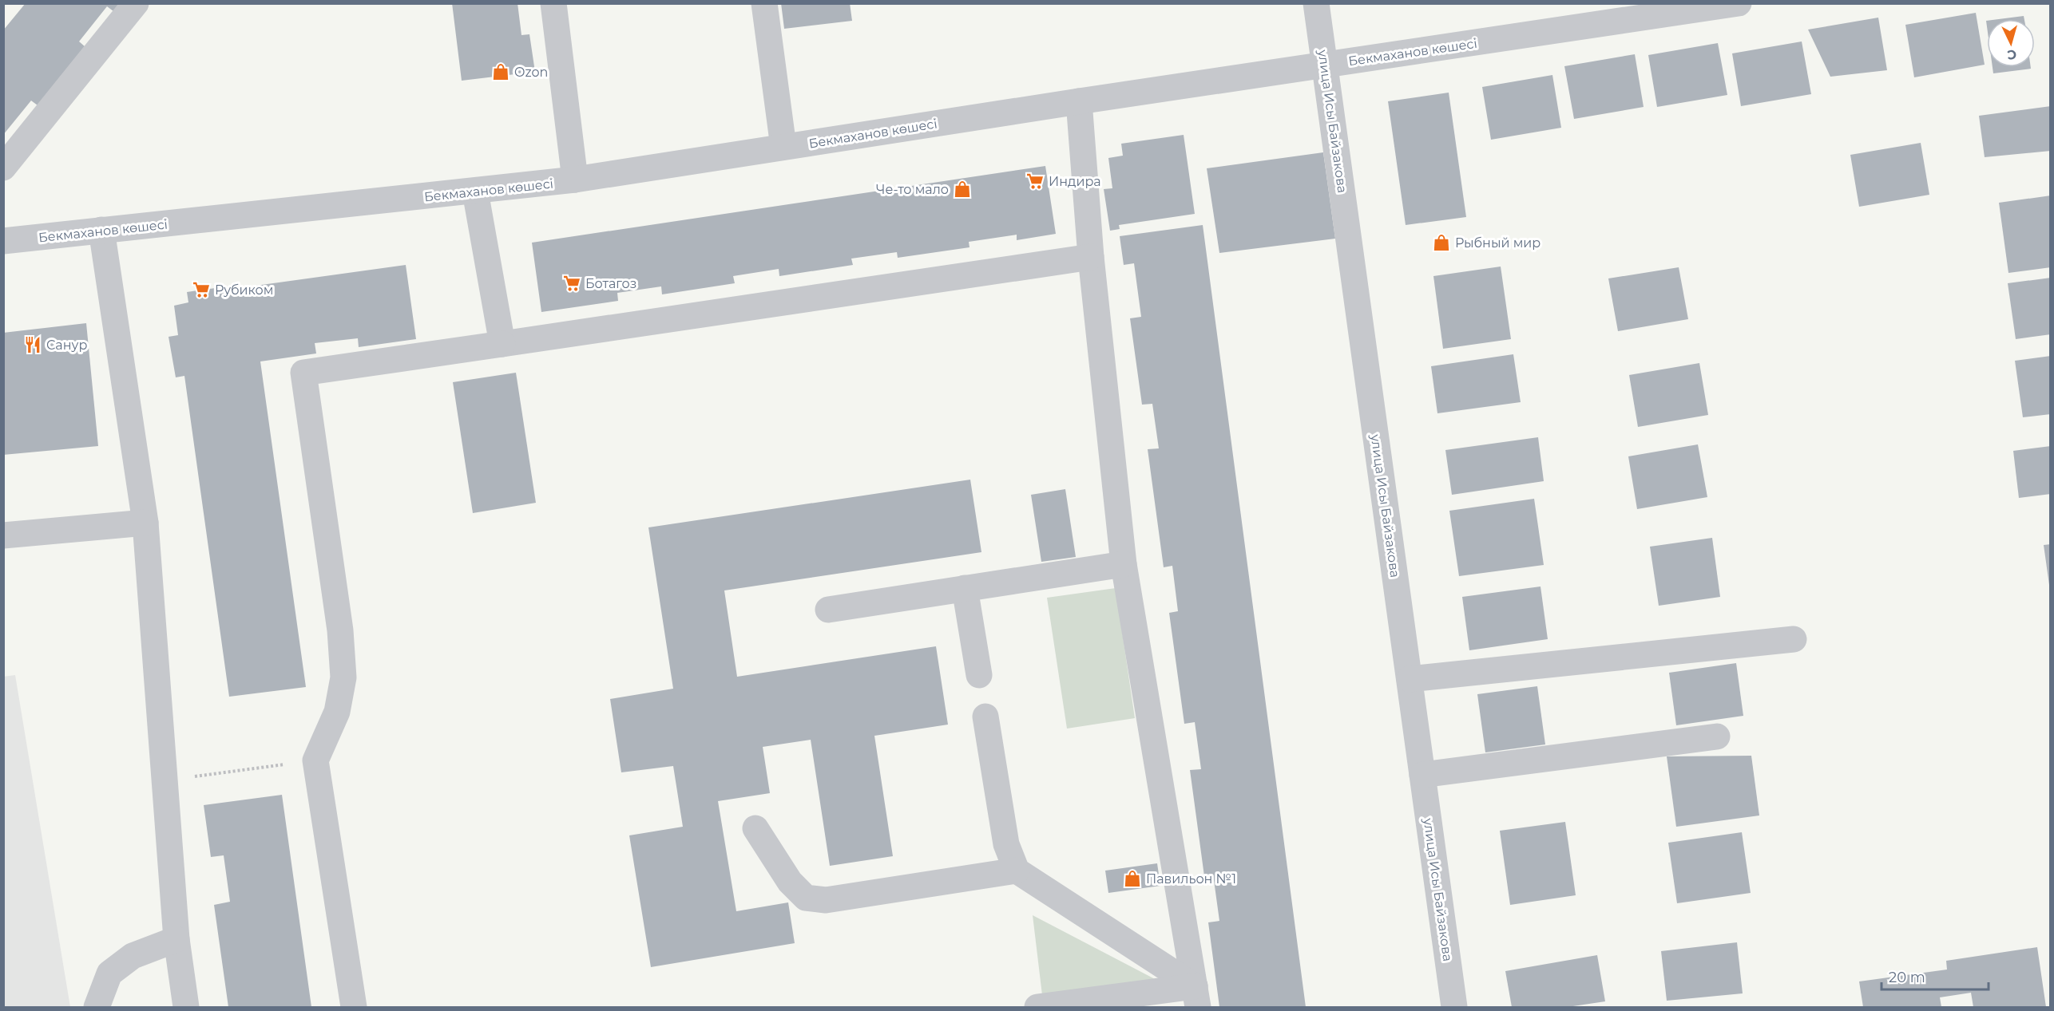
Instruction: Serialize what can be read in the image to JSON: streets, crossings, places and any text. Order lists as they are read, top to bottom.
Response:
{
  "streets": {
    "street": ["Бекмаханов көшесі", "улица Исы Байзакова"]
  },
  "crossings": [
    ["Бекмаханов көшесі", "улица Исы Байзакова"]
  ],
  "places": {
    "shop": [
      "Ozon",
      "Че-то мало",
      "Рыбный мир",
      "Павильон №1"
    ],
    "supermarket": ["Индира", "Ботагоз", "Рубиком"],
    "restaurant": ["Санур"]
  },
  "scale_bar": "20 m",
  "north": "bottom"
}
